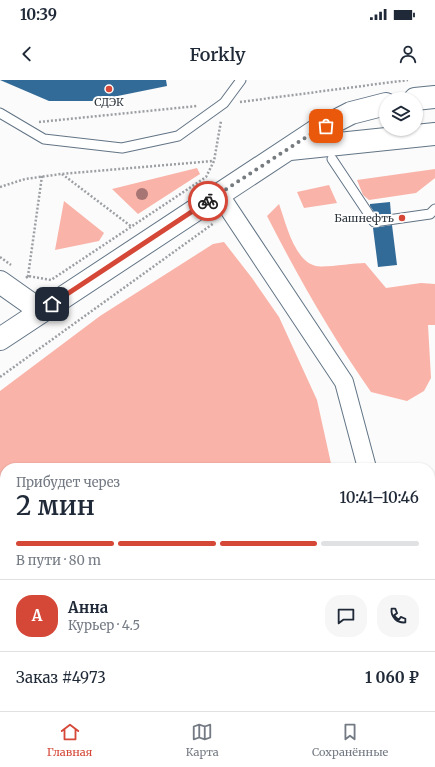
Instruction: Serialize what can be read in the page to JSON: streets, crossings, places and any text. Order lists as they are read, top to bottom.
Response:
{
  "places": ["СДЭК", "Башнефть"],
  "page": {
    "status": "10:39",
    "header": "Forkly",
    "heading": ["2 мин", "Прибудет через", "10:41–10:46"],
    "panel": [
      "Анна",
      "Курьер · 4.5",
      "Заказ #4973",
      "1 060 ₽"
    ],
    "bar": "В пути · 80 m",
    "round": "А",
    "tabs": ["Главная", "Карта", "Сохранённые"]
  }
}
